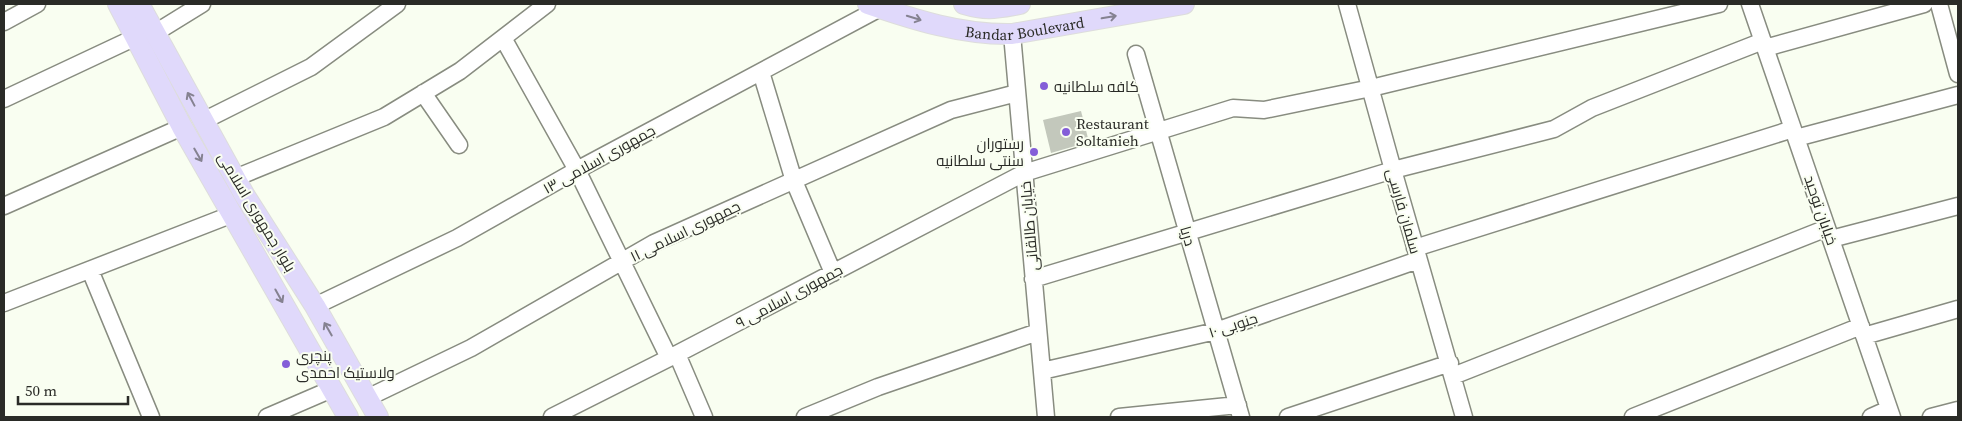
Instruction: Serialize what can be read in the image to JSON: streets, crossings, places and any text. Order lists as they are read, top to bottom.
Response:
{
  "streets": {
    "main road": ["Bandar Boulevard", "بلوار جمهوری اسلامی"],
    "street": [
      "جمهوری اسلامی ۱۳",
      "خیابان توحید",
      "سلمان فارسی",
      "خیابان طالقانی",
      "جمهوری اسلامی ۱۱",
      "دریا",
      "جمهوری اسلامی ۹",
      "۱۰ جنوبی"
    ]
  },
  "crossings": [
    ["Bandar Boulevard", "جمهوری اسلامی ۱۳"],
    ["Bandar Boulevard", "خیابان طالقانی"],
    ["جمهوری اسلامی ۱۳", "بلوار جمهوری اسلامی"],
    ["خیابان توحید", "۱۰ جنوبی"],
    ["سلمان فارسی", "جمهوری اسلامی ۹"],
    ["سلمان فارسی", "۱۰ جنوبی"],
    ["بلوار جمهوری اسلامی", "جمهوری اسلامی ۱۱"],
    ["خیابان طالقانی", "جمهوری اسلامی ۱۱"],
    ["خیابان طالقانی", "جمهوری اسلامی ۹"],
    ["خیابان طالقانی", "۱۰ جنوبی"],
    ["دریا", "جمهوری اسلامی ۹"],
    ["دریا", "۱۰ جنوبی"]
  ],
  "one_way": ["Bandar Boulevard"],
  "places": [
    "کافه سلطانیه",
    "Restaurant Soltanieh",
    "رستوران سنتی سلطانیه",
    "پنچری ولاستیک احمدی"
  ],
  "scale_bar": "50 m"
}
